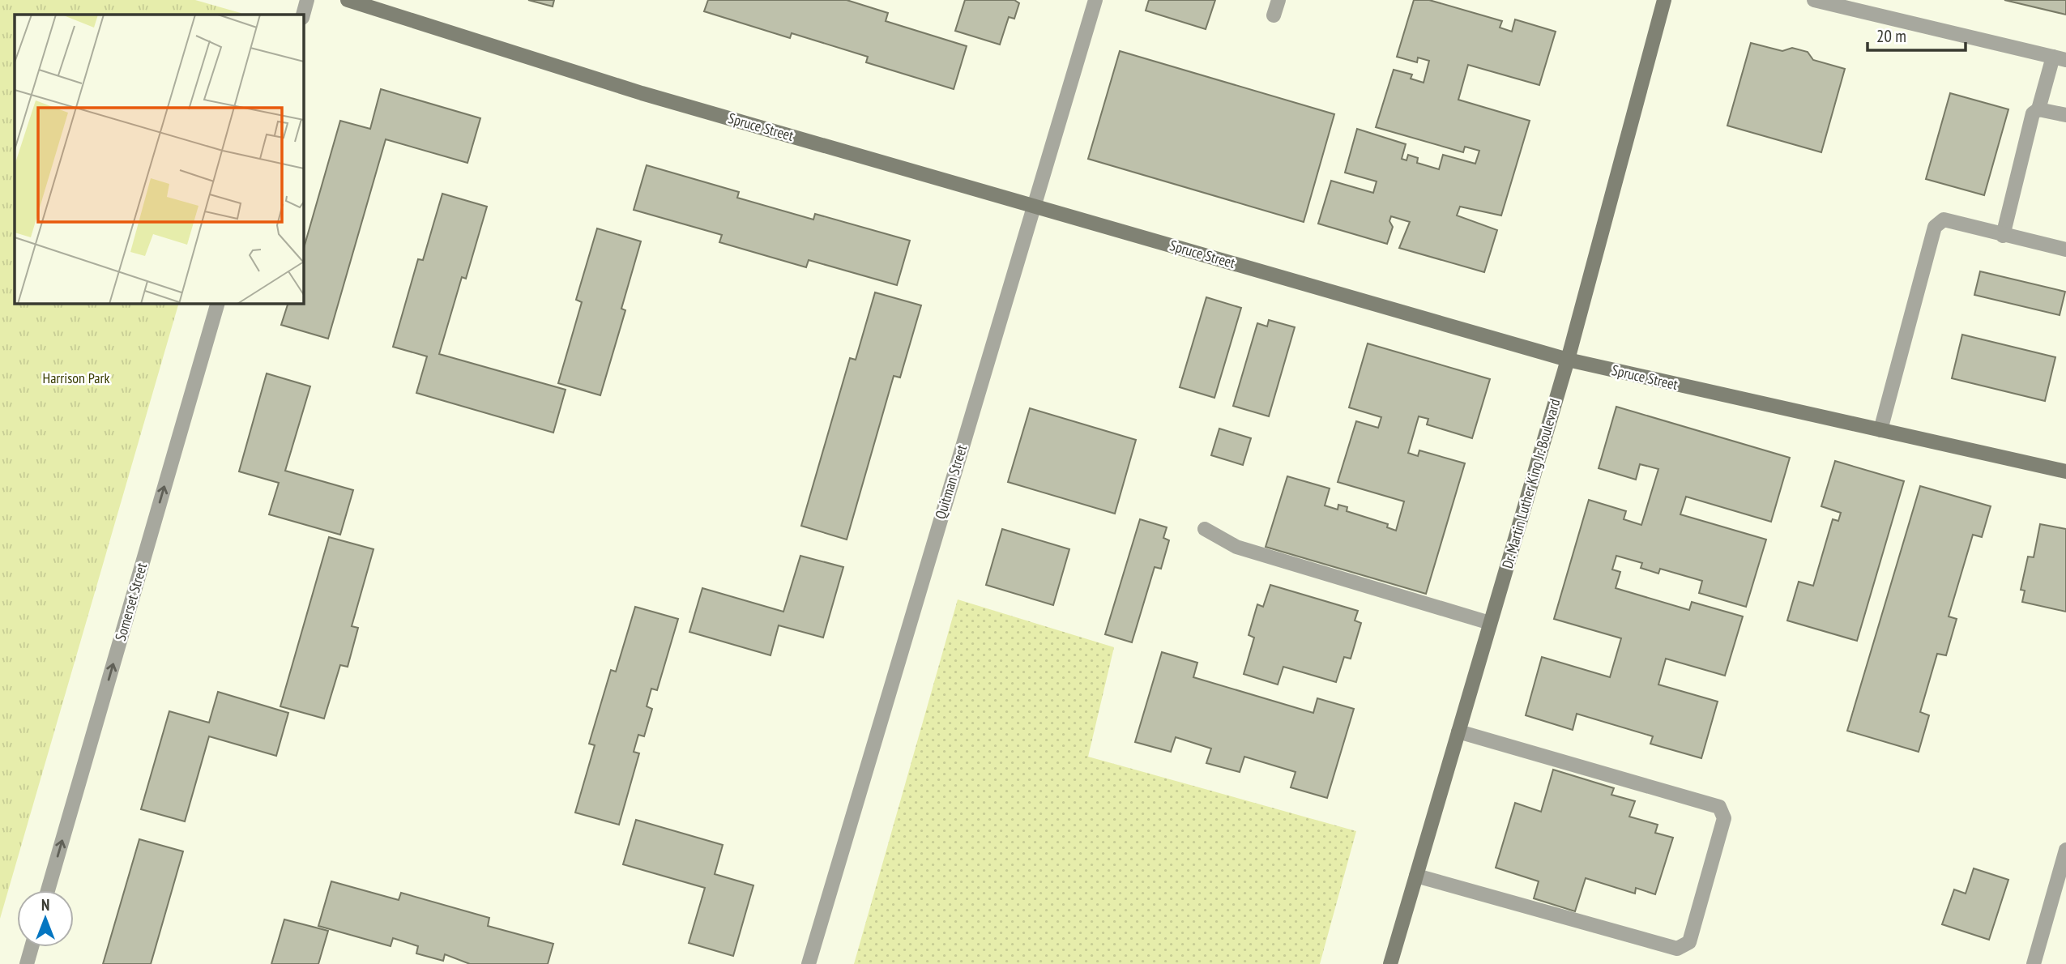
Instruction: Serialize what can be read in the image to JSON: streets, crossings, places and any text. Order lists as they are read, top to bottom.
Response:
{
  "streets": {
    "main road": ["Spruce Street", "Dr. Martin Luther King Jr. Boulevard"],
    "street": ["Quitman Street", "Somerset Street"]
  },
  "crossings": [
    ["Spruce Street", "Quitman Street"],
    ["Spruce Street", "Dr. Martin Luther King Jr. Boulevard"]
  ],
  "one_way": ["Somerset Street"],
  "parks": ["Harrison Park"],
  "scale_bar": "20 m",
  "north": "top"
}
